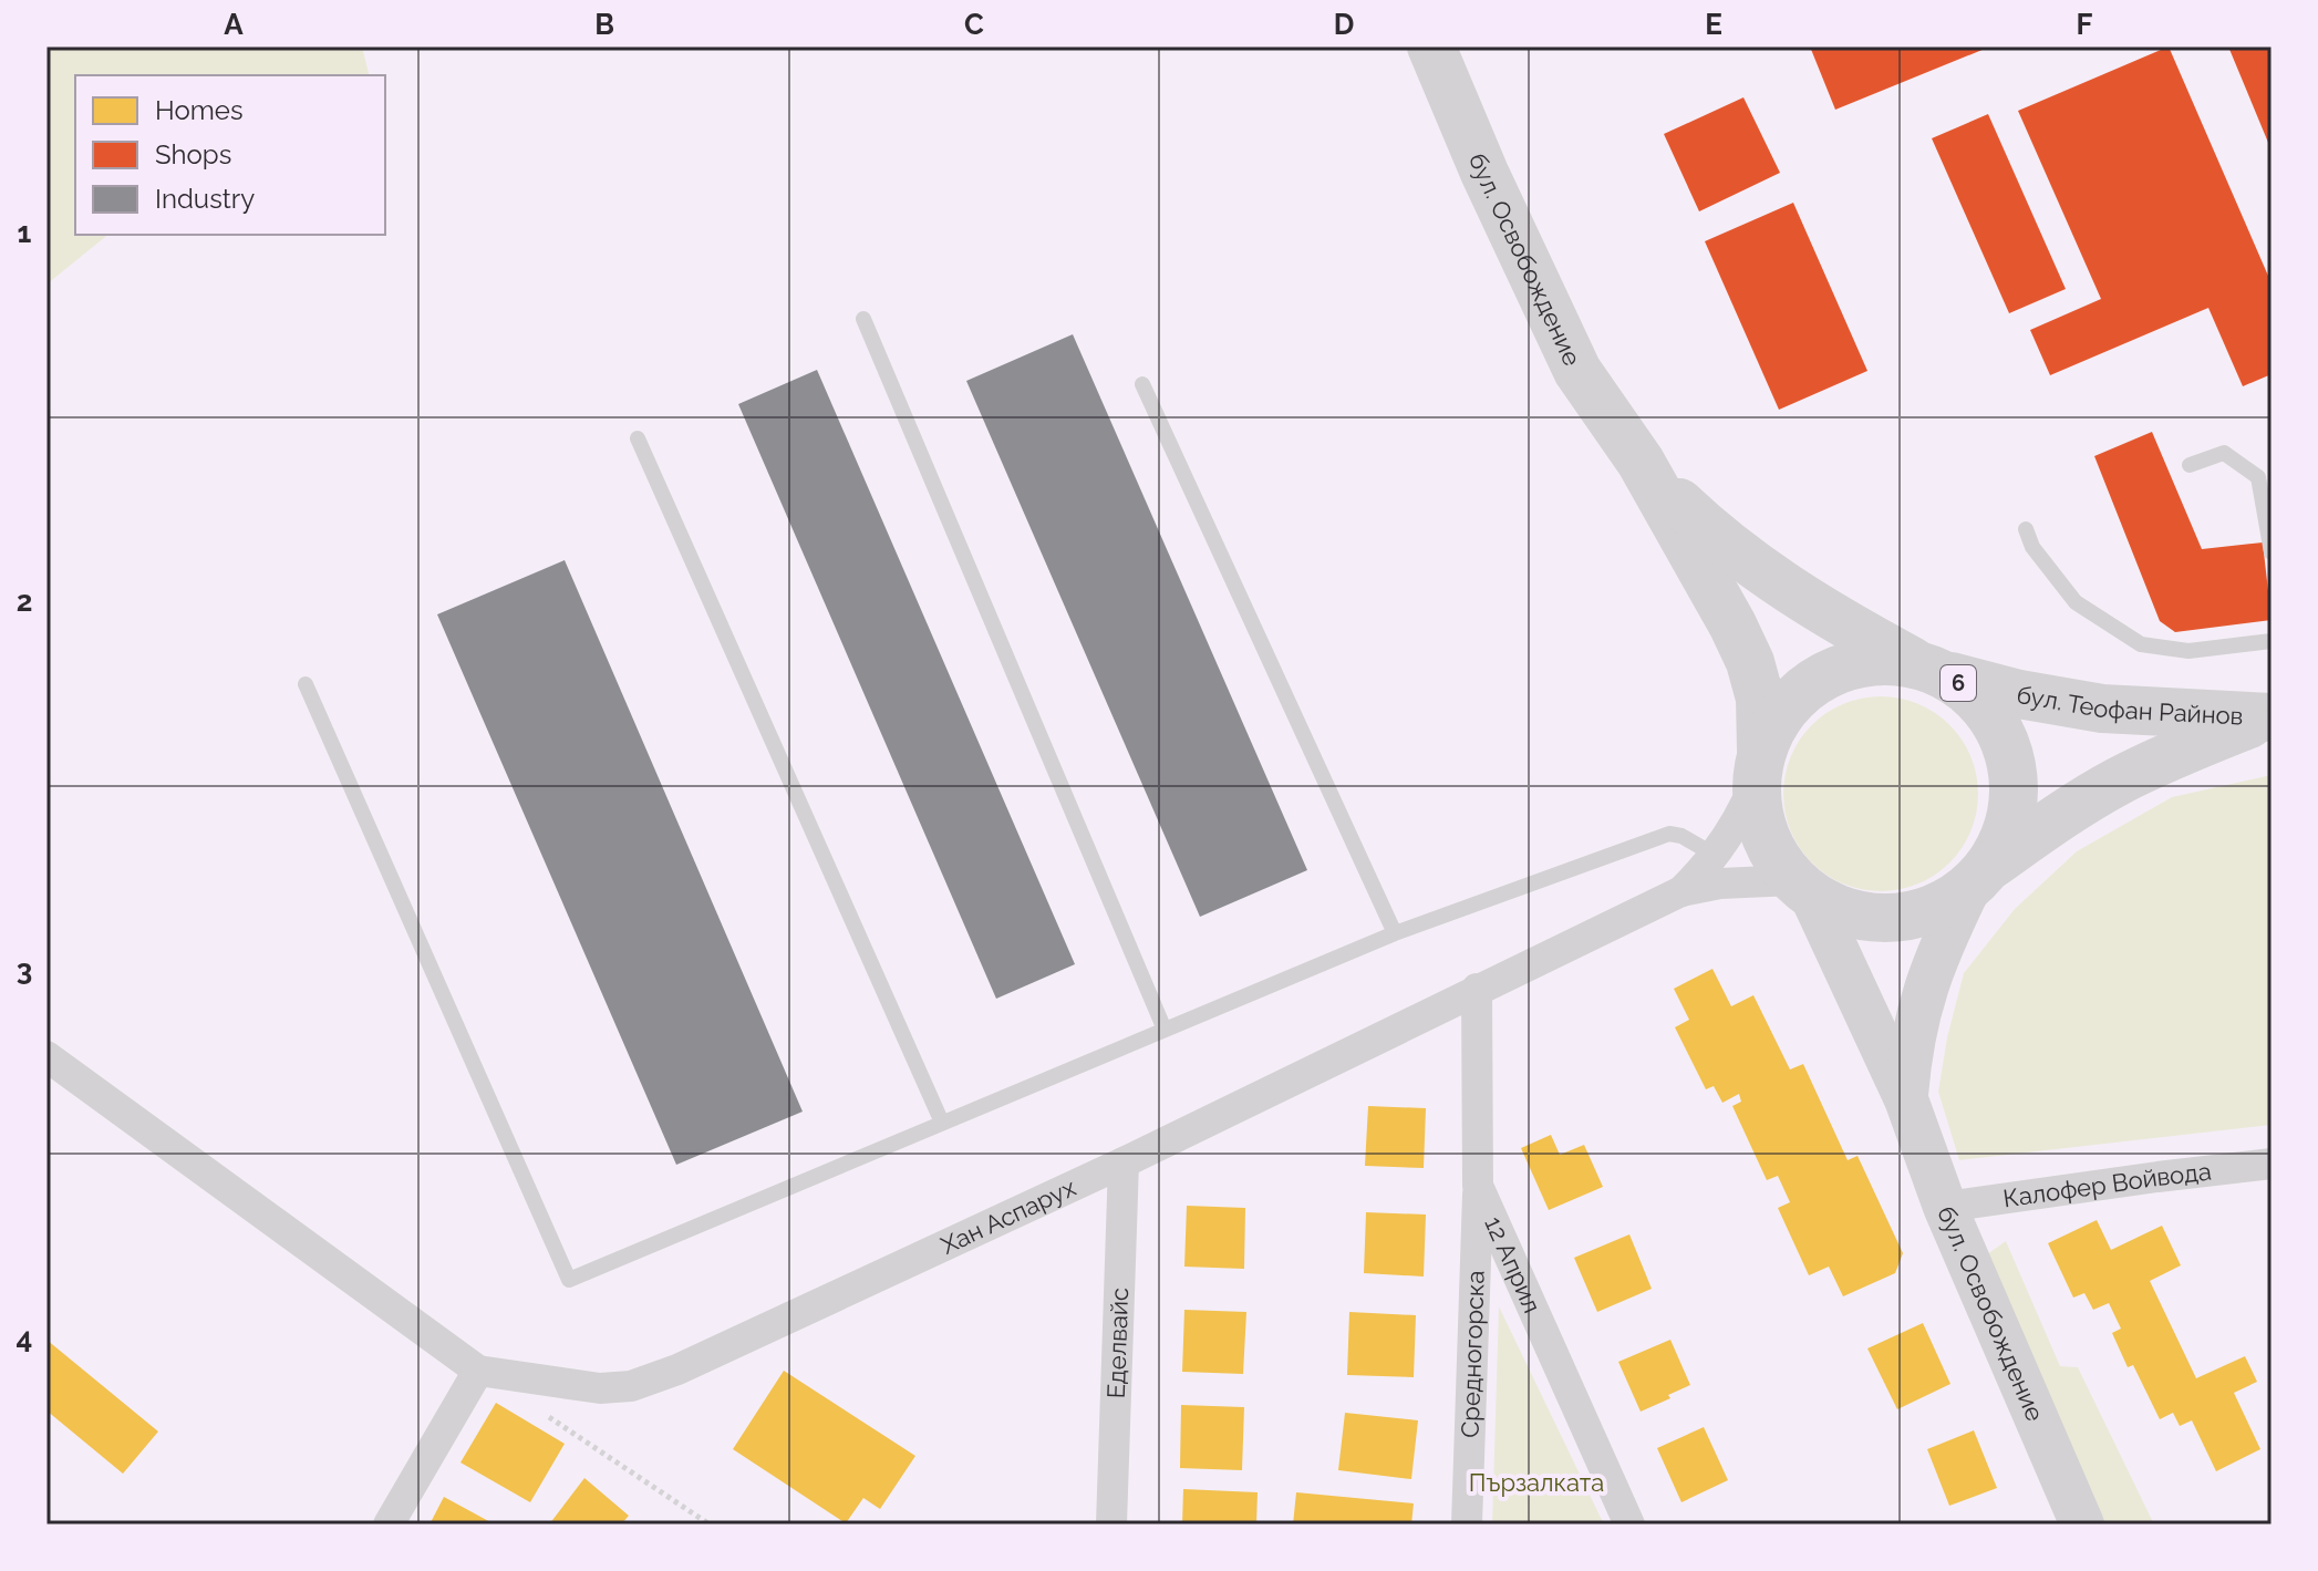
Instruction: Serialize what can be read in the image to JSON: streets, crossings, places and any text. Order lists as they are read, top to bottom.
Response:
{
  "streets": {
    "main road": ["бул. Освобождение", "6", "бул. Теофан Райнов"],
    "street": [
      "Калофер Войвода",
      "Хан Аспарух",
      "12 Април",
      "Еделвайс",
      "Средногорска"
    ]
  },
  "crossings": [
    ["бул. Освобождение", "6"],
    ["бул. Освобождение", "бул. Теофан Райнов"],
    ["бул. Освобождение", "Калофер Войвода"],
    ["бул. Освобождение", "Хан Аспарух"],
    ["6", "бул. Теофан Райнов"],
    ["6", "Хан Аспарух"],
    ["бул. Теофан Райнов", "Хан Аспарух"],
    ["Хан Аспарух", "12 Април"],
    ["Хан Аспарух", "Еделвайс"],
    ["12 Април", "Средногорска"]
  ],
  "parks": ["Пързалката"],
  "legend": ["Homes", "Shops", "Industry"],
  "grid": {
    "columns": [
      "A",
      "B",
      "C",
      "D",
      "E",
      "F"
    ],
    "rows": [
      "1",
      "2",
      "3",
      "4"
    ]
  }
}
